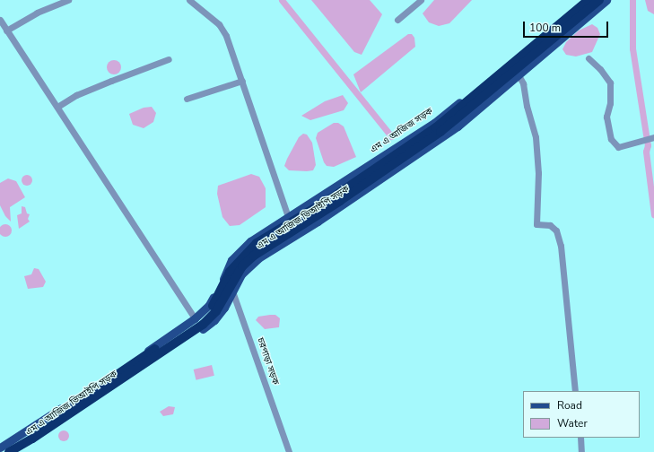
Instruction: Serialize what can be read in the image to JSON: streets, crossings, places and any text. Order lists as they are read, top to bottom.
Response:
{
  "streets": {
    "main road": ["এম এ আজিজ সড়ক", "এম এ আজিজ ভিআইপি সড়ক"],
    "street": ["চরপাড়া সড়ক"]
  },
  "crossings": [
    ["এম এ আজিজ সড়ক", "এম এ আজিজ ভিআইপি সড়ক"],
    ["এম এ আজিজ ভিআইপি সড়ক", "চরপাড়া সড়ক"]
  ],
  "legend": ["Road", "Water"],
  "scale_bar": "100 m"
}
